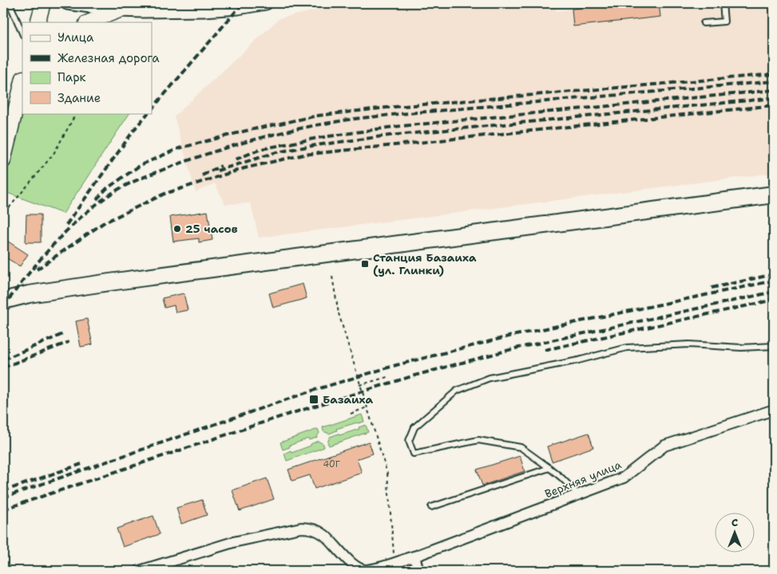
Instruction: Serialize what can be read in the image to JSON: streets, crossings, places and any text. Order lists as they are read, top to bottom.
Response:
{
  "streets": {
    "street": ["Верхняя улица"]
  },
  "places": {
    "other": ["25 часов"],
    "transit": ["Станция Базаиха (ул. Глинки)", "Базаиха"]
  },
  "house_numbers": ["40Г"],
  "legend": [
    "Улица",
    "Железная дорога",
    "Парк",
    "Здание"
  ],
  "north": "top"
}
